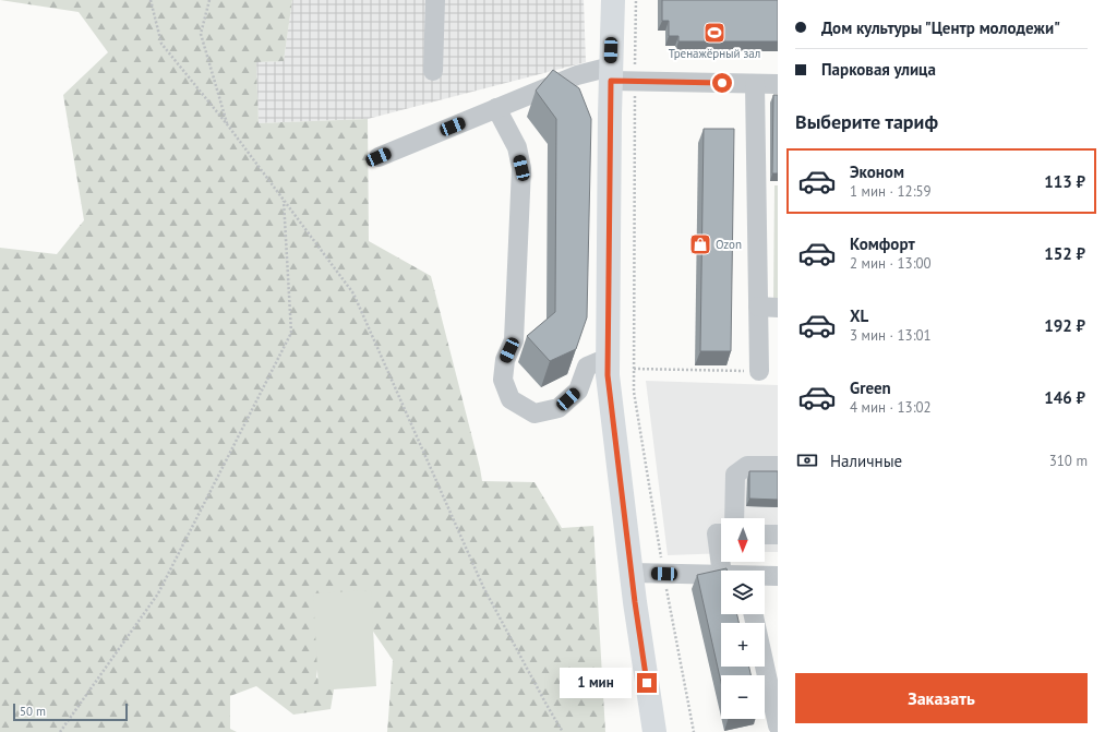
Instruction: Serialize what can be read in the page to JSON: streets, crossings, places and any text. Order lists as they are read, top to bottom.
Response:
{
  "places": {
    "sports": ["Тренажёрный зал"],
    "shop": ["Ozon"]
  },
  "scale_bar": "50 m",
  "north": "bottom",
  "page": {
    "banner": ["Дом культуры \"Центр молодежи\"", "Парковая улица"],
    "heading": "Выберите тариф",
    "list": [
      {
        "name": "Эконом",
        "note": "1 мин · 12:59",
        "value": "113 ₽"
      },
      {
        "name": "Комфорт",
        "note": "2 мин · 13:00",
        "value": "152 ₽"
      },
      {
        "name": "XL",
        "note": "3 мин · 13:01",
        "value": "192 ₽"
      },
      {
        "name": "Green",
        "note": "4 мин · 13:02",
        "value": "146 ₽"
      }
    ],
    "pay": ["Наличные", "310 m"],
    "map_buttons": ["+", "−"],
    "buttons": "Заказать",
    "bubble": "1 мин",
    "scale": "50 m"
  }
}
